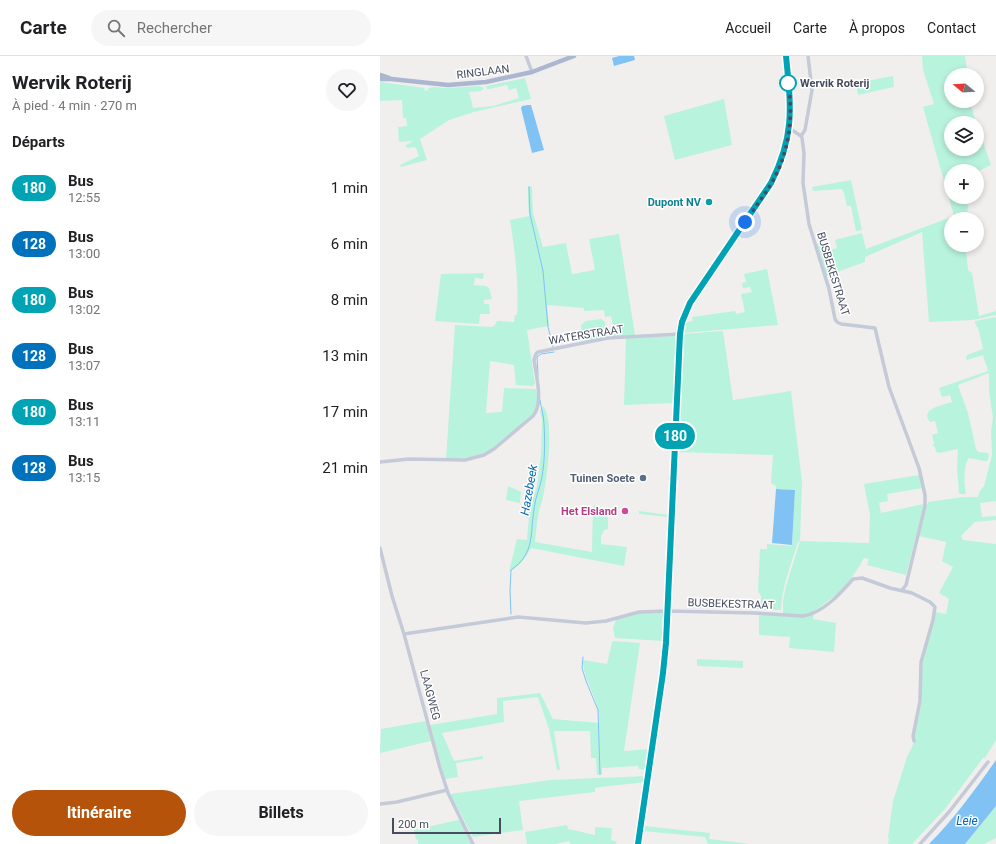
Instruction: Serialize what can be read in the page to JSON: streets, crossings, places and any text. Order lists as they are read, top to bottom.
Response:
{
  "streets": {
    "main road": ["RINGLAAN"],
    "street": ["BUSBEKESTRAAT", "WATERSTRAAT", "LAAGWEG"]
  },
  "crossings": [
    ["BUSBEKESTRAAT", "LAAGWEG"]
  ],
  "water": ["Hazebeek", "Leie"],
  "places": [
    "Wervik Roterij",
    "Dupont NV",
    "Tuinen Soete",
    "Het Elsland"
  ],
  "lines": ["bus line 180"],
  "scale_bar": "200 m",
  "north": "left",
  "page": {
    "header": "Carte",
    "search": "Rechercher",
    "nav": [
      "Accueil",
      "Carte",
      "À propos",
      "Contact"
    ],
    "heading": [
      ["Wervik Roterij", "À pied · 4 min · 270 m"],
      "Départs"
    ],
    "on_map": "180",
    "map_buttons": ["+", "−"],
    "list": [
      {
        "mark": "180",
        "name": "Bus",
        "note": "12:55",
        "value": "1 min"
      },
      {
        "mark": "128",
        "name": "Bus",
        "note": "13:00",
        "value": "6 min"
      },
      {
        "mark": "180",
        "name": "Bus",
        "note": "13:02",
        "value": "8 min"
      },
      {
        "mark": "128",
        "name": "Bus",
        "note": "13:07",
        "value": "13 min"
      },
      {
        "mark": "180",
        "name": "Bus",
        "note": "13:11",
        "value": "17 min"
      },
      {
        "mark": "128",
        "name": "Bus",
        "note": "13:15",
        "value": "21 min"
      }
    ],
    "buttons": ["Itinéraire", "Billets"],
    "scale": "200 m"
  }
}
